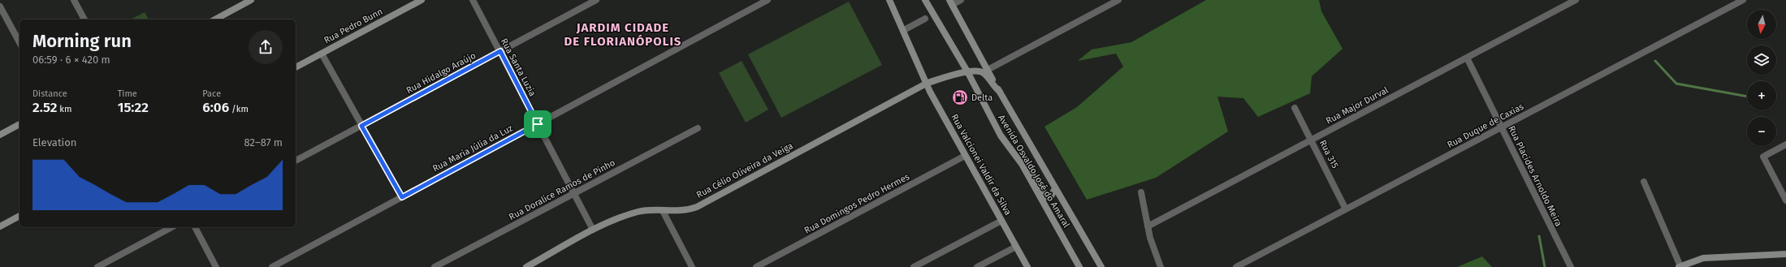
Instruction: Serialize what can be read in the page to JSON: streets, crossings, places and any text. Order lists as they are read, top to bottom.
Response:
{
  "streets": {
    "main road": [
      "Rua Pedro Bunn",
      "Rua Valcionei Valdir da Silva",
      "Rua Célio Oliveira da Veiga",
      "Avenida Osvaldo José do Amaral"
    ],
    "street": [
      "Rua Santa Luzia",
      "Rua Hidalgo Araújo",
      "Rua Major Durval",
      "Rua Duque de Caxias",
      "Rua Maria Júlia da Luz",
      "Rua 315",
      "Rua Placides Arnoldo Meira",
      "Rua Doralice Ramos de Pinho",
      "Rua Domingos Pedro Hermes"
    ]
  },
  "crossings": [
    ["Rua Santa Luzia", "Rua Hidalgo Araújo"],
    ["Rua Santa Luzia", "Rua Maria Júlia da Luz"],
    ["Rua Santa Luzia", "Rua Célio Oliveira da Veiga"],
    ["Rua Santa Luzia", "Rua Doralice Ramos de Pinho"],
    ["Rua Major Durval", "Rua 315"],
    ["Rua Major Durval", "Rua Placides Arnoldo Meira"],
    ["Rua Duque de Caxias", "Rua 315"],
    ["Rua Duque de Caxias", "Rua Placides Arnoldo Meira"],
    ["Rua Valcionei Valdir da Silva", "Rua Célio Oliveira da Veiga"],
    ["Rua Valcionei Valdir da Silva", "Rua Domingos Pedro Hermes"],
    ["Rua Célio Oliveira da Veiga", "Avenida Osvaldo José do Amaral"]
  ],
  "districts": ["JARDIM CIDADE DE FLORIANÓPOLIS"],
  "places": {
    "fuel station": ["Delta"]
  },
  "north": "bottom",
  "page": {
    "map_buttons": ["+", "−"],
    "heading": ["Morning run", "06:59 · 6 × 420 m"],
    "stats": [
      ["Distance", "2.52 km"],
      ["Time", "15:22"],
      ["Pace", "6:06 /km"]
    ],
    "chart": ["Elevation", "82–87 m"]
  }
}
